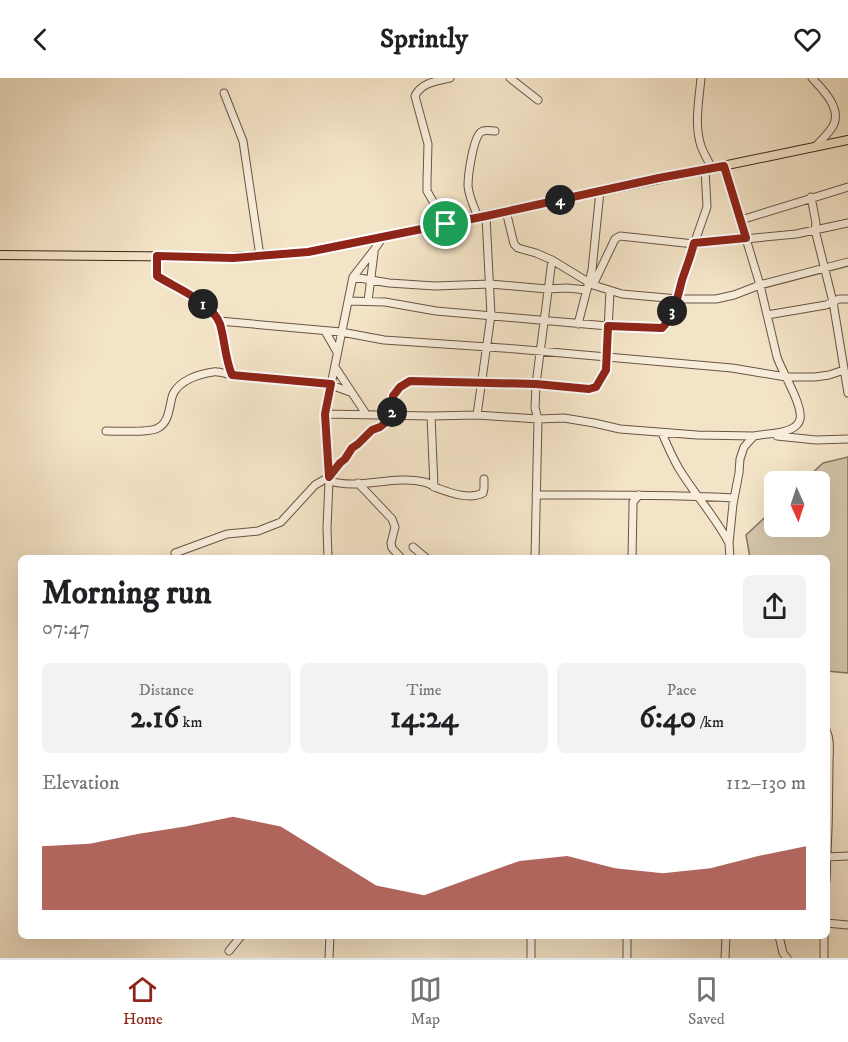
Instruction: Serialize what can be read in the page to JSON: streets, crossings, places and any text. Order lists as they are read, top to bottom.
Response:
{
  "north": "bottom",
  "page": {
    "header": "Sprintly",
    "pins": [
      "4",
      "1",
      "3",
      "2"
    ],
    "heading": ["Morning run", "07:47"],
    "stats": [
      ["Distance", "2.16 km"],
      ["Time", "14:24"],
      ["Pace", "6:40 /km"]
    ],
    "chart": ["Elevation", "112–130 m"],
    "tabs": ["Home", "Map", "Saved"]
  }
}
